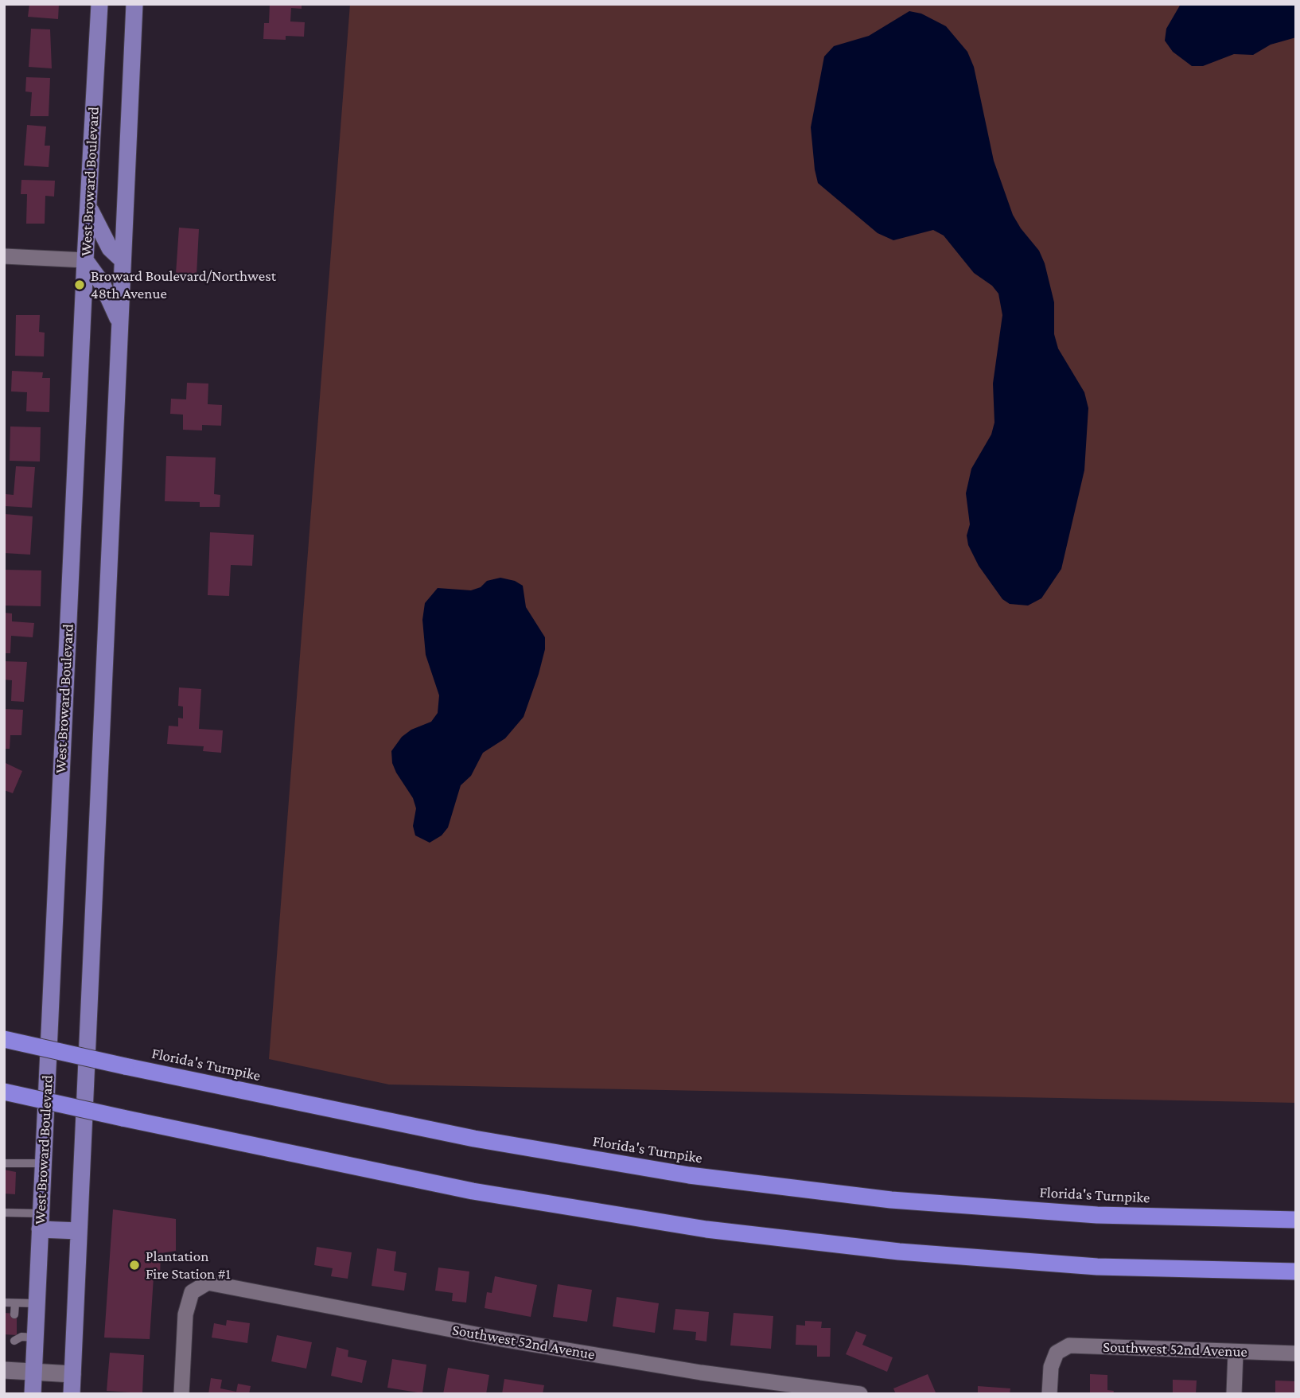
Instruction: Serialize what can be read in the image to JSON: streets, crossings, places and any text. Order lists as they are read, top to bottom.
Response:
{
  "streets": {
    "highway": ["Florida's Turnpike"],
    "main road": ["West Broward Boulevard"],
    "street": ["Southwest 52nd Avenue"]
  },
  "places": ["Broward Boulevard/Northwest 48th Avenue", "Plantation Fire Station #1"]
}
